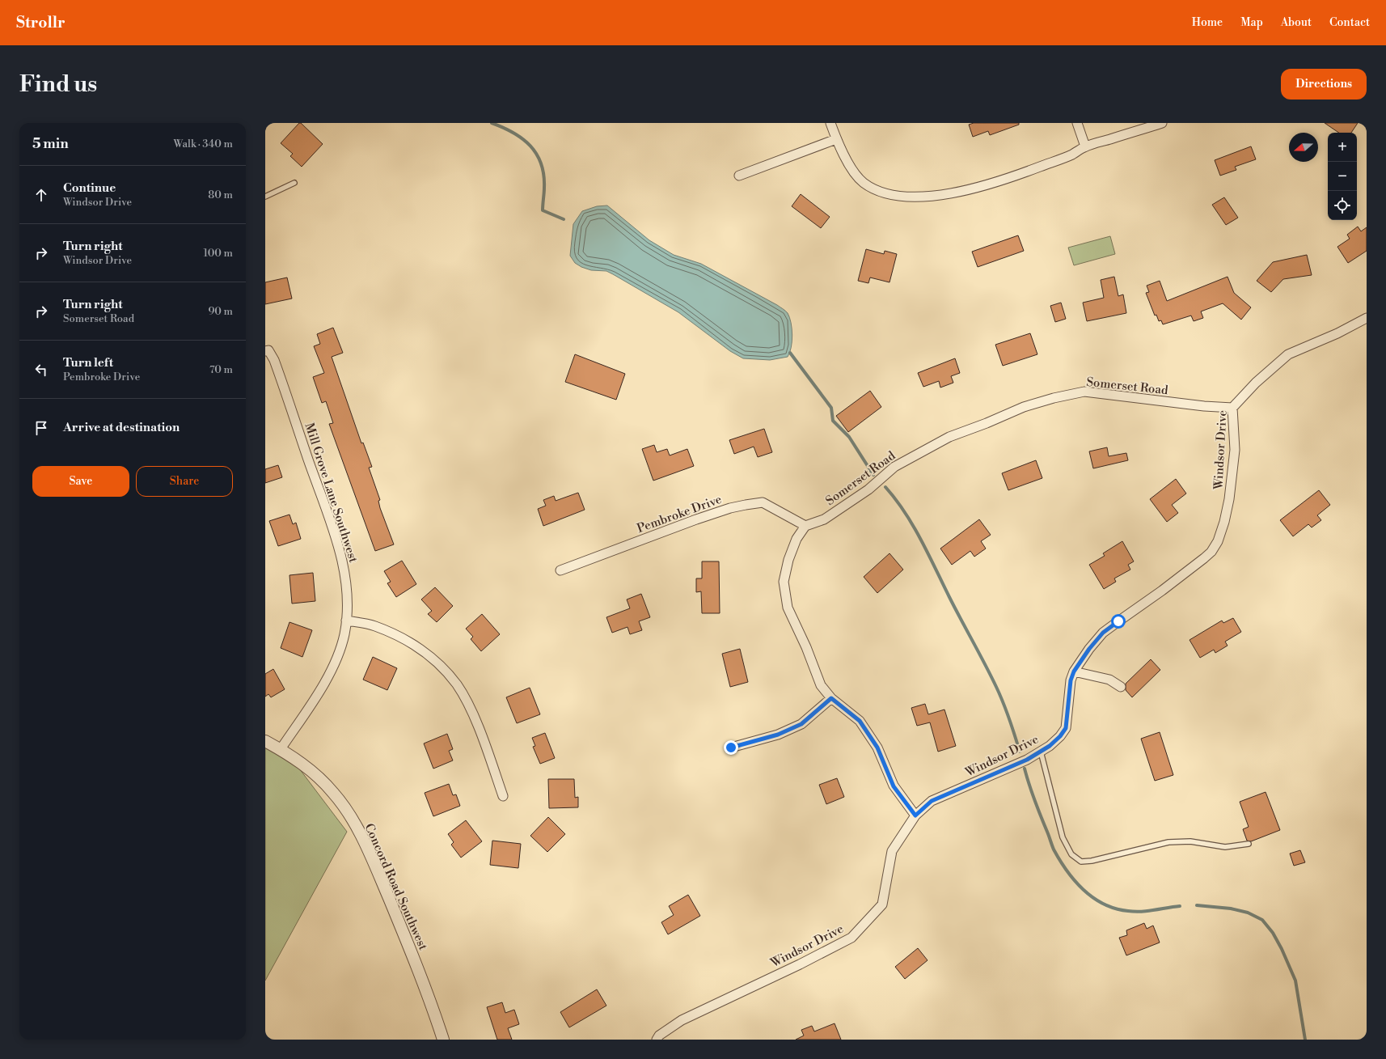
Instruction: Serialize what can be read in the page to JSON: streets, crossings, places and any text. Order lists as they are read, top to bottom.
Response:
{
  "streets": {
    "street": [
      "Somerset Road",
      "Windsor Drive",
      "Mill Grove Lane Southwest",
      "Pembroke Drive",
      "Concord Road Southwest"
    ]
  },
  "crossings": [
    ["Somerset Road", "Windsor Drive"],
    ["Somerset Road", "Pembroke Drive"],
    ["Mill Grove Lane Southwest", "Concord Road Southwest"]
  ],
  "north": "left",
  "page": {
    "header": "Strollr",
    "nav": [
      "Home",
      "Map",
      "About",
      "Contact"
    ],
    "buttons": [
      "Directions",
      ["Save", "Share"]
    ],
    "title": "Find us",
    "heading": ["5 min", "Walk · 340 m"],
    "map_buttons": ["+", "−"],
    "list": [
      ["Continue", "Windsor Drive", "80 m"],
      ["Turn right", "Windsor Drive", "100 m"],
      ["Turn right", "Somerset Road", "90 m"],
      ["Turn left", "Pembroke Drive", "70 m"],
      "Arrive at destination"
    ]
  }
}
